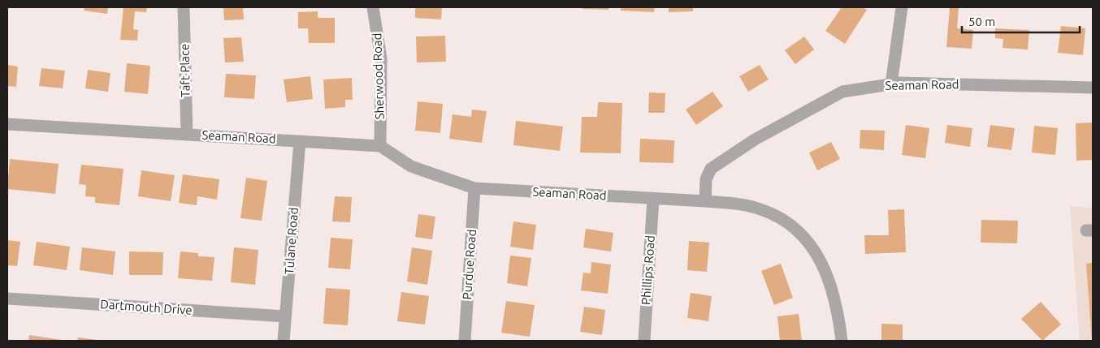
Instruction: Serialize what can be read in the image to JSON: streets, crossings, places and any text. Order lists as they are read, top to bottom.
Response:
{
  "streets": {
    "street": [
      "Taft Place",
      "Sherwood Road",
      "Seaman Road",
      "Tulane Road",
      "Purdue Road",
      "Phillips Road",
      "Dartmouth Drive"
    ]
  },
  "crossings": [
    ["Taft Place", "Seaman Road"],
    ["Sherwood Road", "Seaman Road"],
    ["Seaman Road", "Tulane Road"],
    ["Seaman Road", "Purdue Road"],
    ["Seaman Road", "Phillips Road"],
    ["Tulane Road", "Dartmouth Drive"]
  ],
  "scale_bar": "50 m"
}
